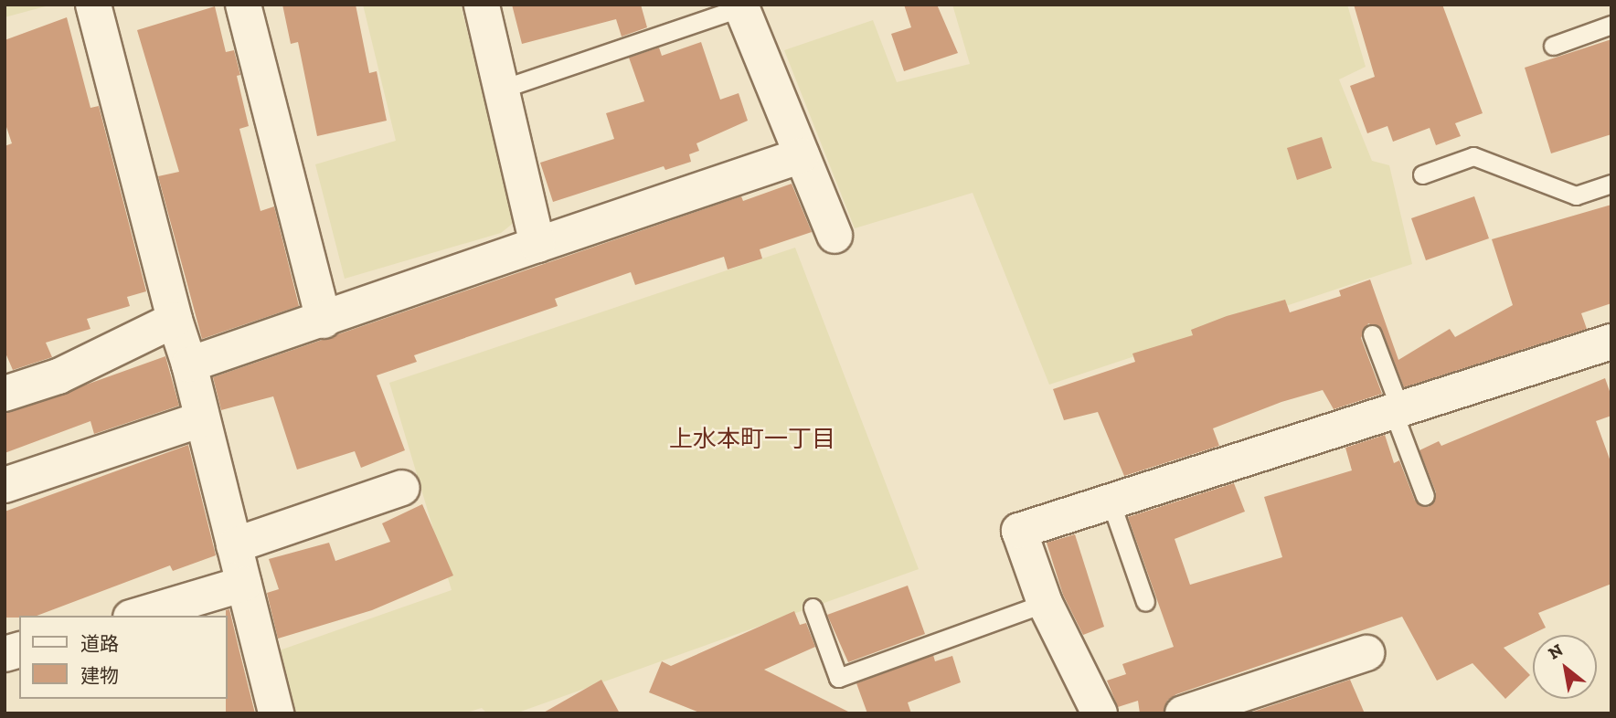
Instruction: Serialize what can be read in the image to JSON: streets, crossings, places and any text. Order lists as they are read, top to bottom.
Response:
{
  "districts": ["上水本町一丁目"],
  "legend": ["道路", "建物"],
  "north": "top left"
}
